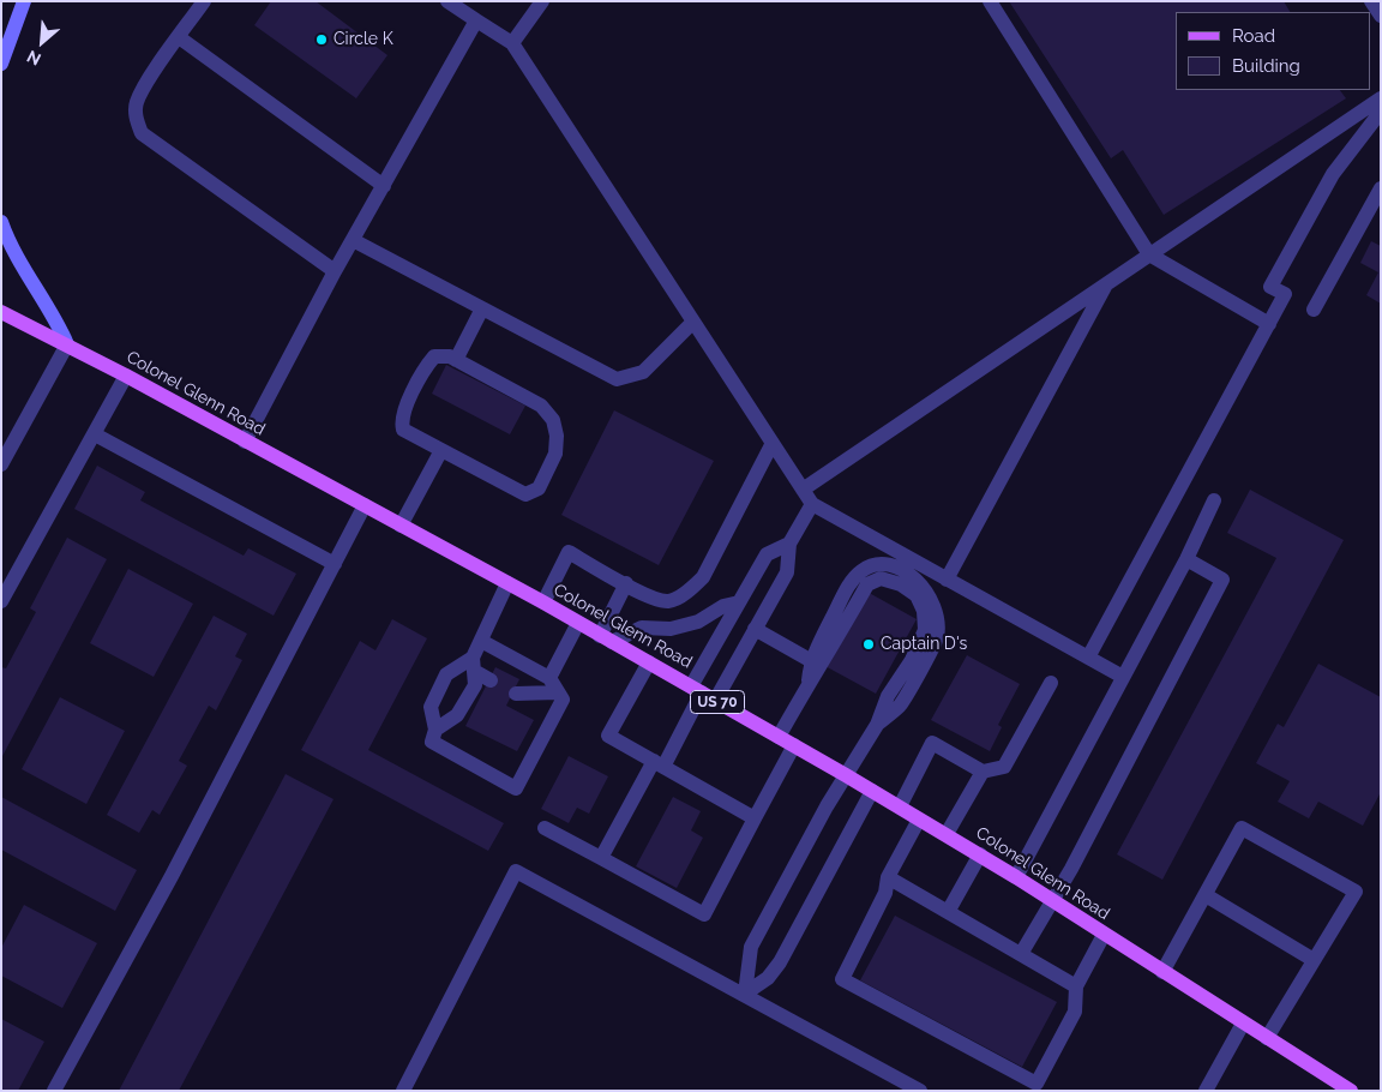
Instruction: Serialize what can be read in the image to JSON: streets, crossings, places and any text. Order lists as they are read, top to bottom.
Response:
{
  "streets": {
    "main road": ["Colonel Glenn Road", "US 70"]
  },
  "places": ["Circle K", "Captain D's"],
  "legend": ["Road", "Building"],
  "north": "bottom left"
}
